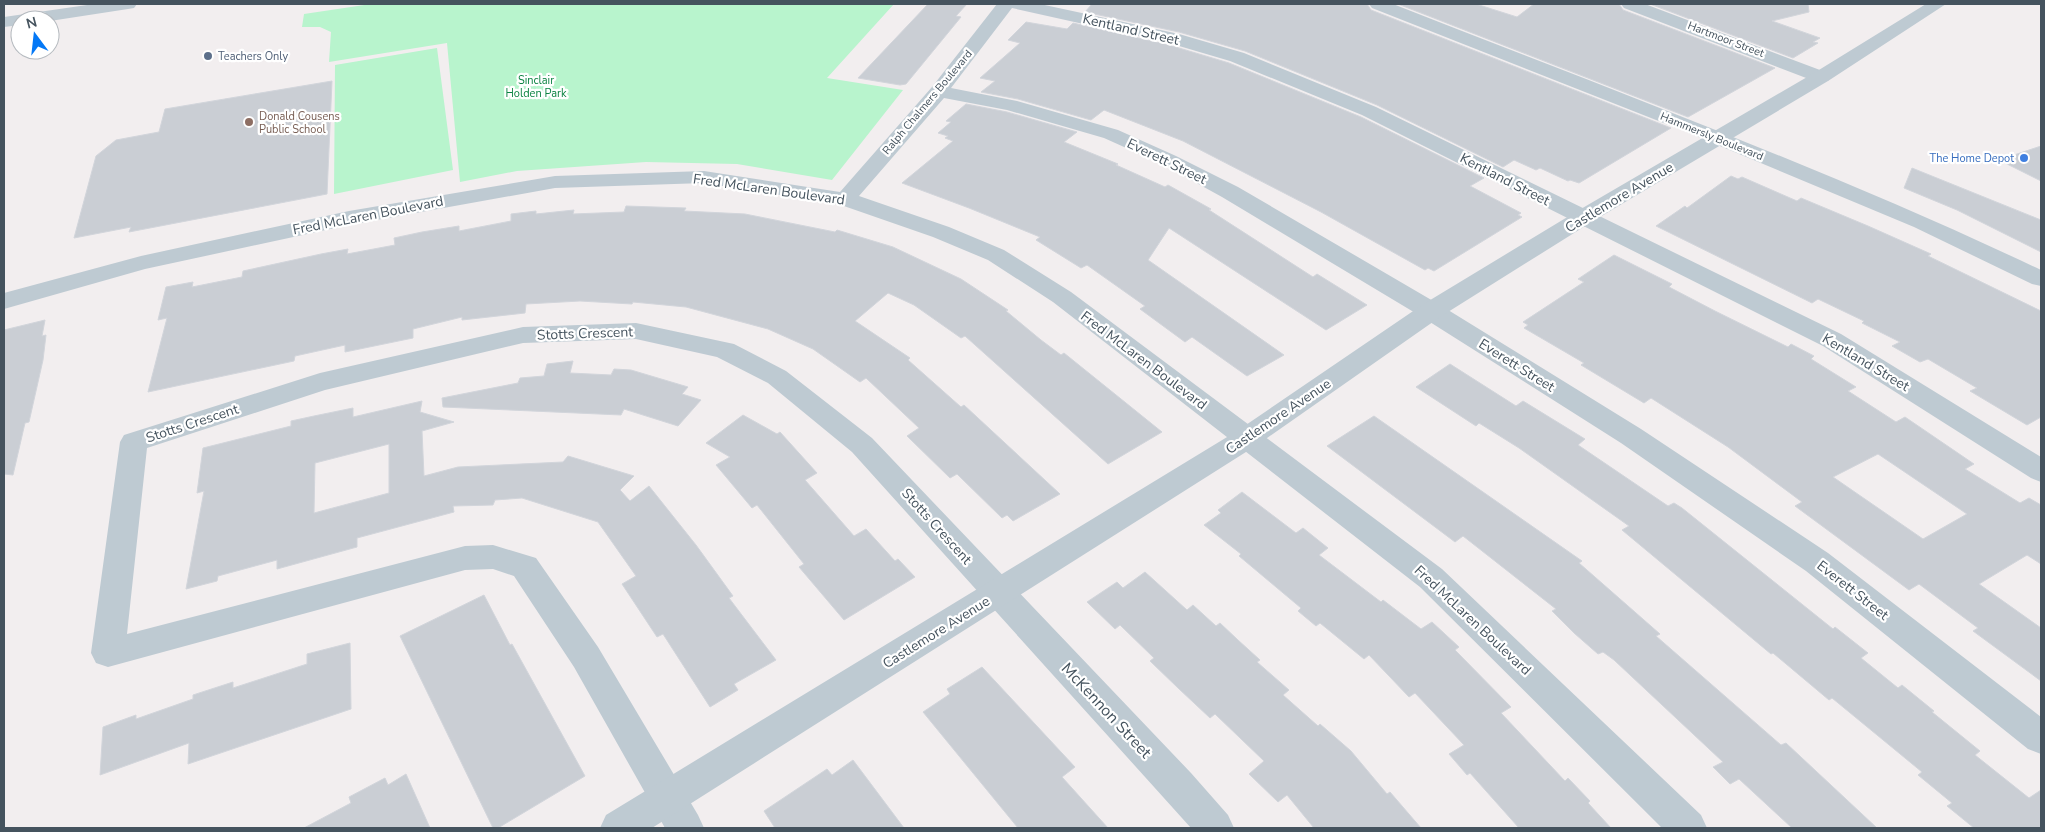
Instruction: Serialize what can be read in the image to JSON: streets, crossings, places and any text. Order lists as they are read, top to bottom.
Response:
{
  "streets": {
    "street": [
      "Kentland Street",
      "Hartmoor Street",
      "Ralph Chalmers Boulevard",
      "Hammersly Boulevard",
      "Everett Street",
      "Fred McLaren Boulevard",
      "Castlemore Avenue",
      "Stotts Crescent",
      "McKennon Street"
    ]
  },
  "crossings": [
    ["Kentland Street", "Castlemore Avenue"],
    ["Hartmoor Street", "Castlemore Avenue"],
    ["Ralph Chalmers Boulevard", "Everett Street"],
    ["Ralph Chalmers Boulevard", "Fred McLaren Boulevard"],
    ["Hammersly Boulevard", "Castlemore Avenue"],
    ["Everett Street", "Castlemore Avenue"],
    ["Fred McLaren Boulevard", "Castlemore Avenue"],
    ["Castlemore Avenue", "Stotts Crescent"],
    ["Castlemore Avenue", "McKennon Street"],
    ["Stotts Crescent", "McKennon Street"]
  ],
  "parks": ["Sinclair Holden Park"],
  "places": ["Teachers Only", "Donald Cousens Public School", "The Home Depot"],
  "north": "top"
}
